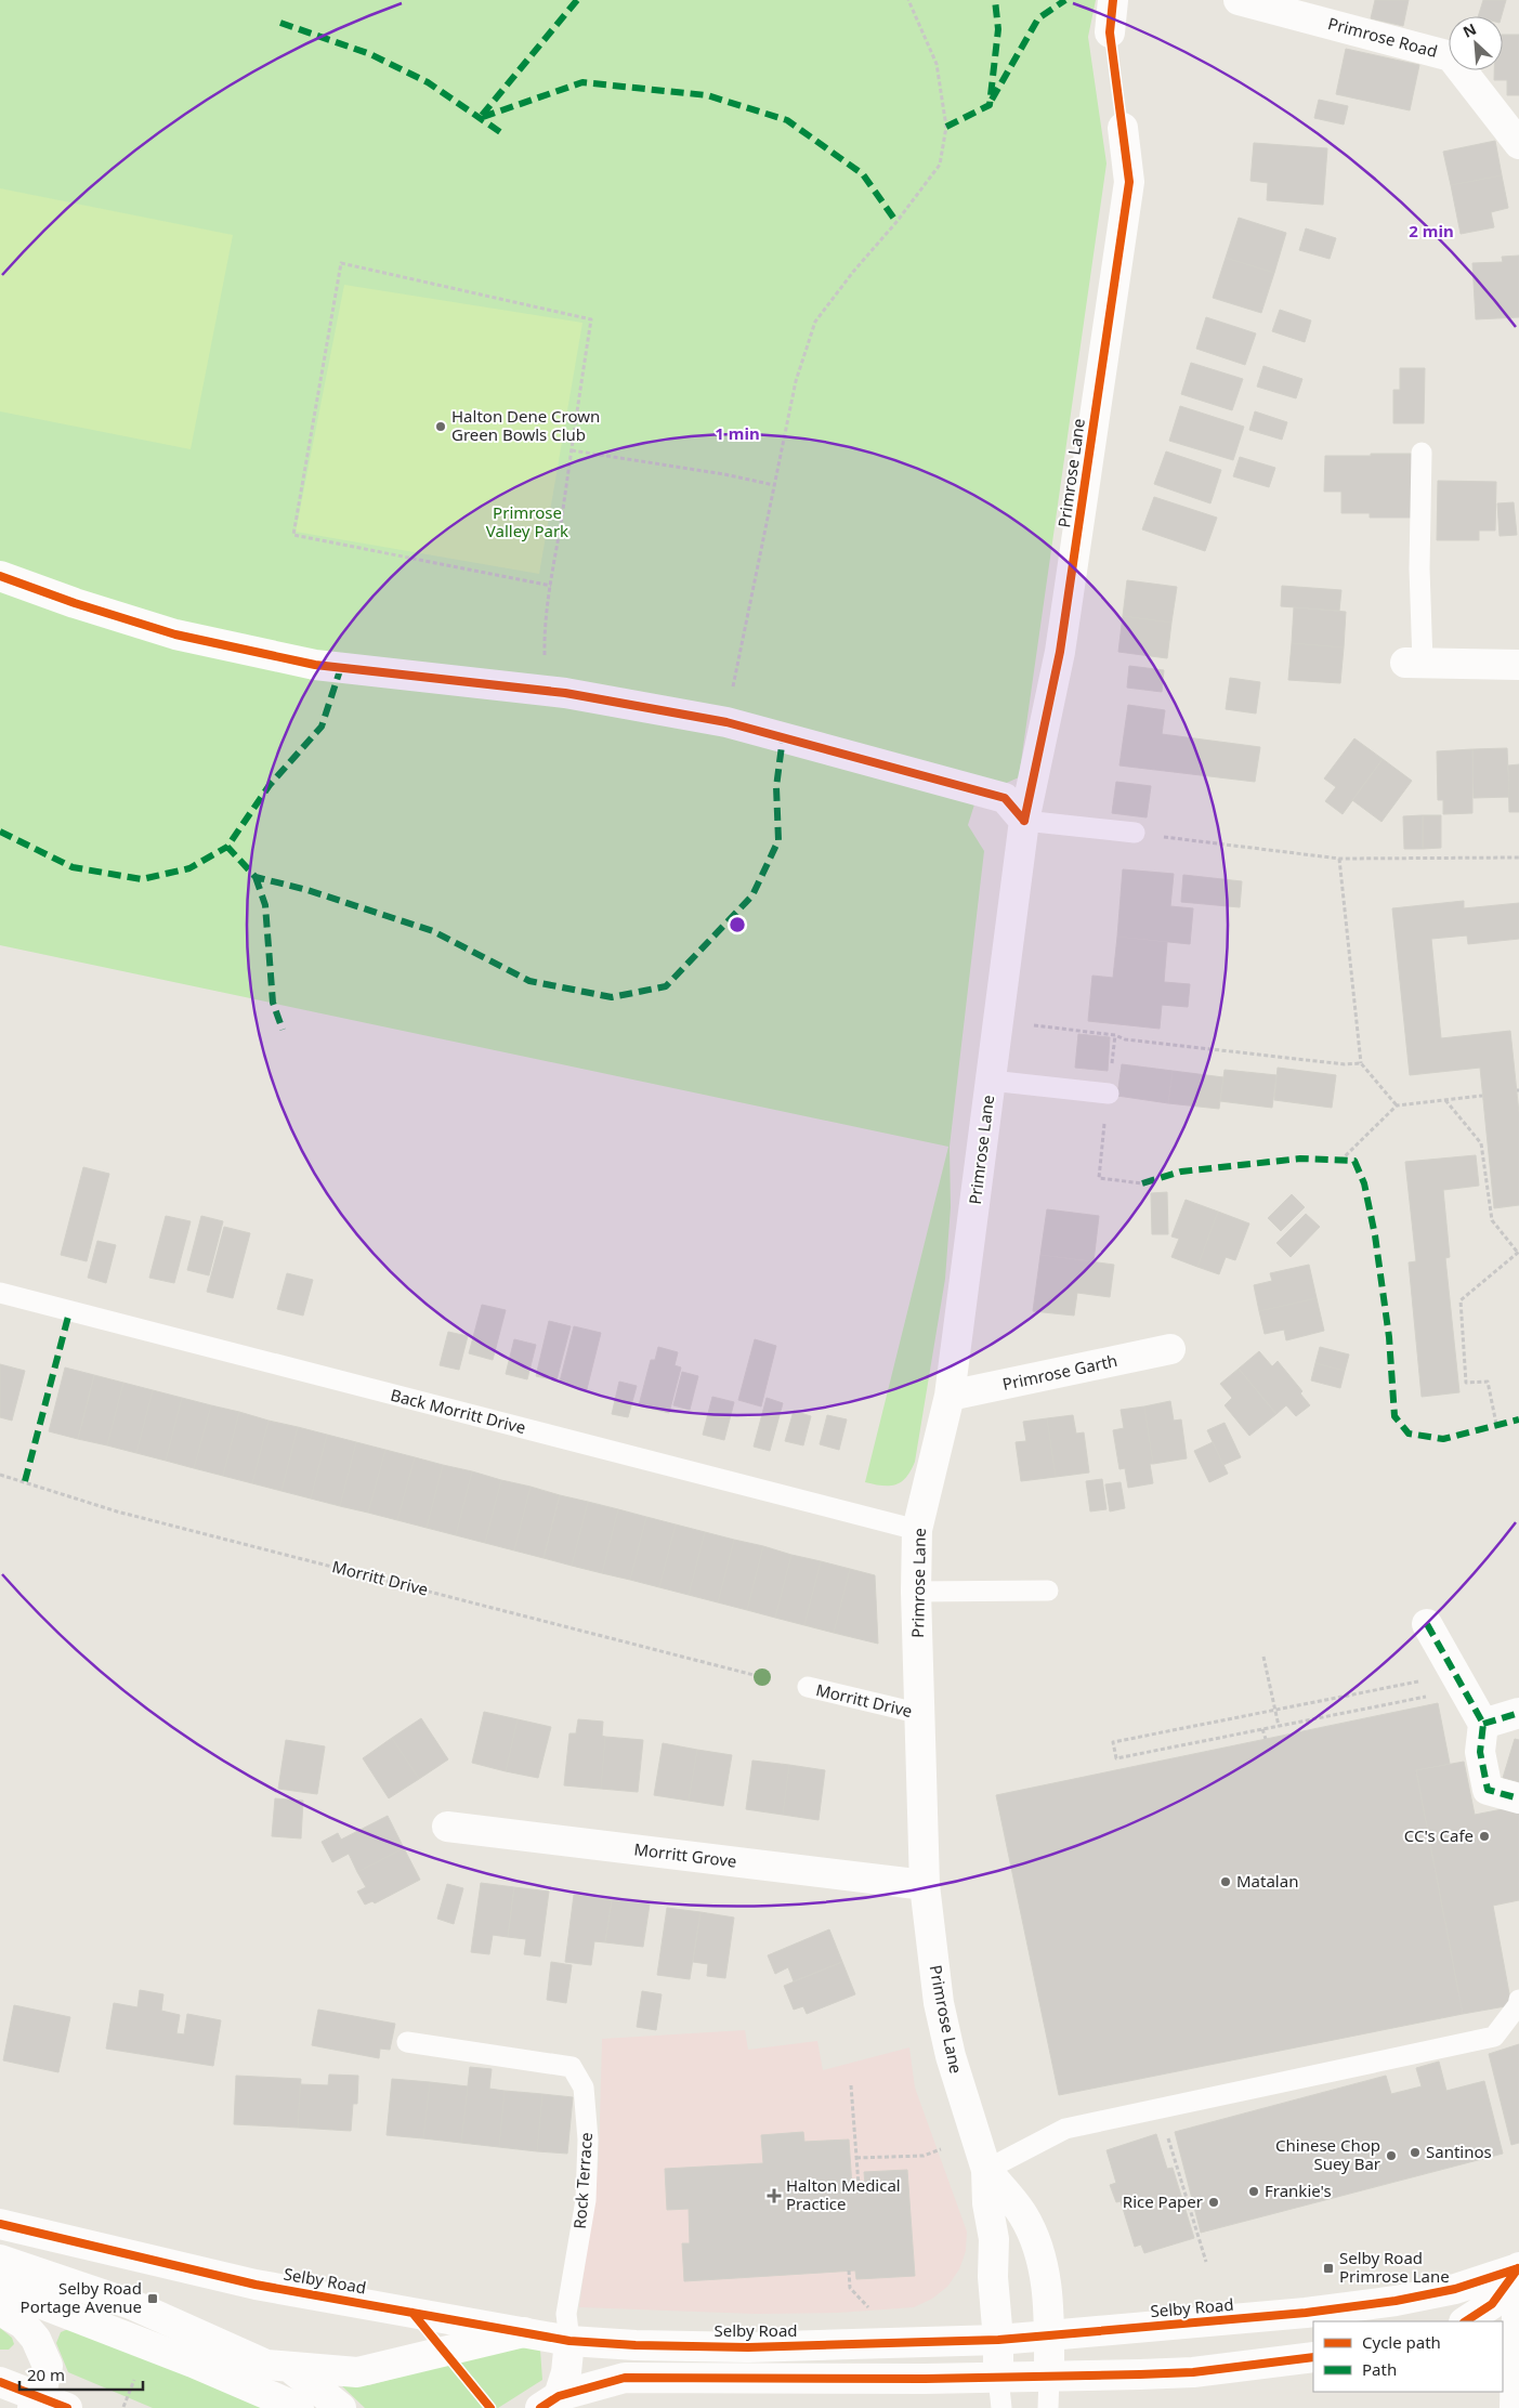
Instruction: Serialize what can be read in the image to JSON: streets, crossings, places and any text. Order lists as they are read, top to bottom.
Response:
{
  "streets": {
    "street": [
      "Primrose Road",
      "Primrose Lane",
      "Primrose Garth",
      "Morritt Grove",
      "Rock Terrace",
      "Selby Road"
    ],
    "lane": ["Back Morritt Drive", "Morritt Drive"]
  },
  "crossings": [
    ["Primrose Lane", "Primrose Garth"],
    ["Primrose Lane", "Back Morritt Drive"],
    ["Primrose Lane", "Morritt Drive"],
    ["Primrose Lane", "Morritt Grove"],
    ["Primrose Lane", "Selby Road"],
    ["Rock Terrace", "Selby Road"]
  ],
  "parks": ["Primrose Valley Park"],
  "places": {
    "other": [
      "Halton Dene Crown Green Bowls Club",
      "CC's Cafe",
      "Matalan",
      "Santinos",
      "Chinese Chop Suey Bar",
      "Frankie's",
      "Rice Paper"
    ],
    "health": ["Halton Medical Practice"],
    "transit": ["Selby Road Primrose Lane", "Selby Road Portage Avenue"]
  },
  "legend": ["Cycle path", "Path"],
  "scale_bar": "20 m",
  "north": "top left",
  "rings": ["2 min", "1 min"]
}
